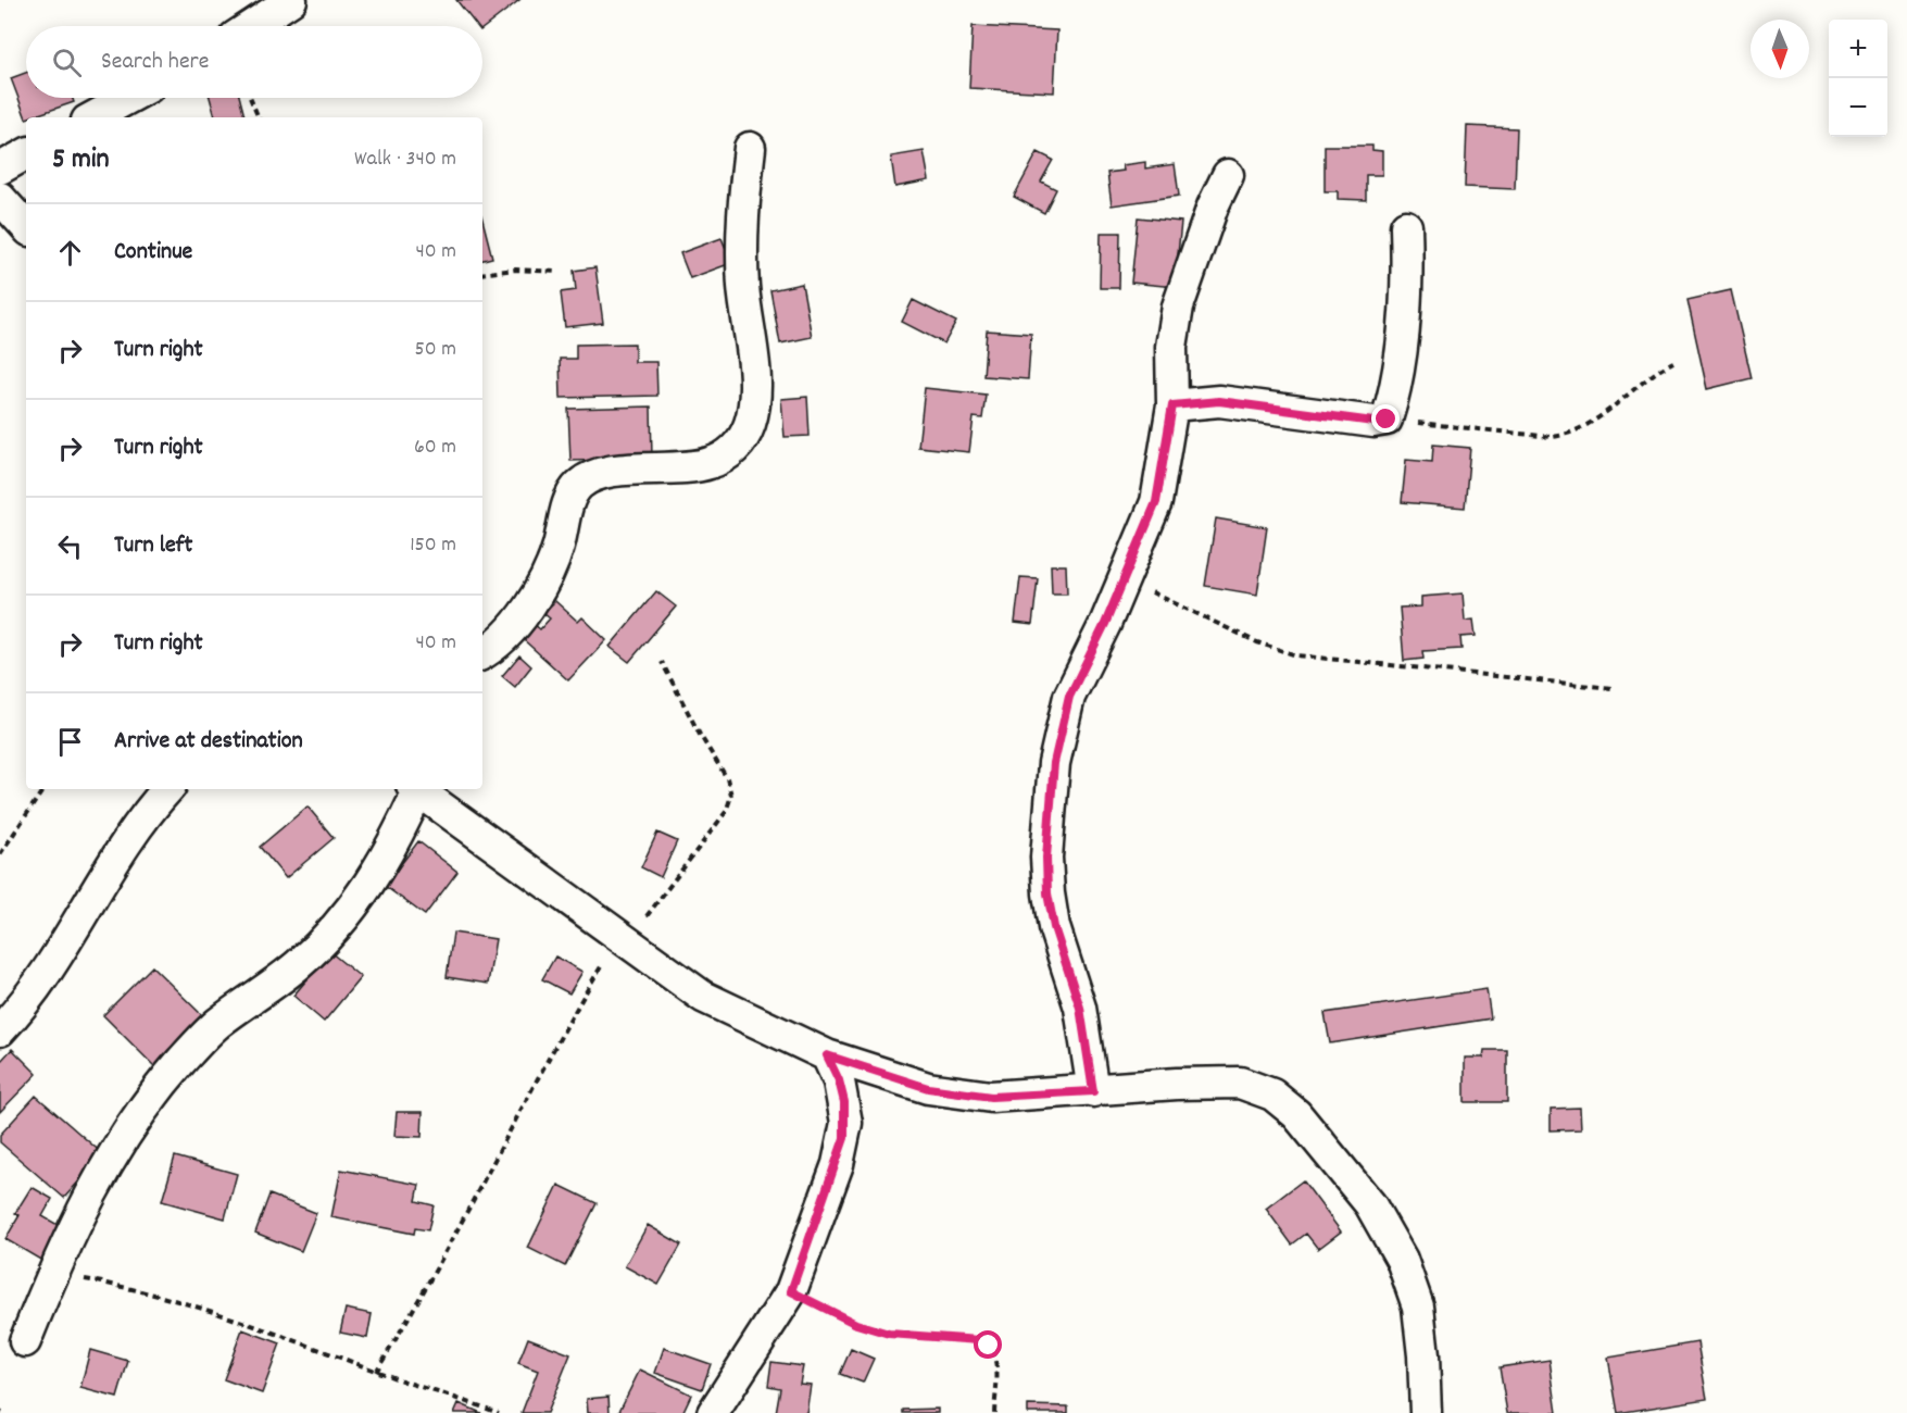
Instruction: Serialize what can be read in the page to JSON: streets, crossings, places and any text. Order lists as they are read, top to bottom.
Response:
{
  "north": "bottom",
  "page": {
    "map_buttons": ["+", "−"],
    "search": "Search here",
    "heading": ["5 min", "Walk · 340 m"],
    "list": [
      ["Continue", "40 m"],
      ["Turn right", "50 m"],
      ["Turn right", "60 m"],
      ["Turn left", "150 m"],
      ["Turn right", "40 m"],
      "Arrive at destination"
    ]
  }
}
